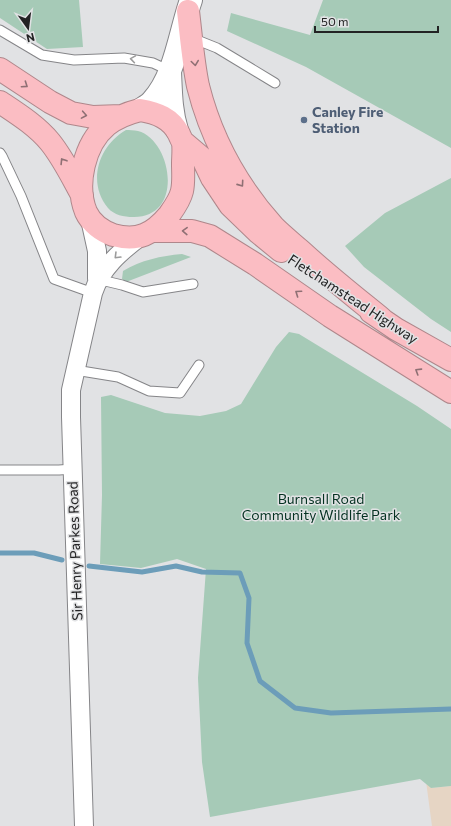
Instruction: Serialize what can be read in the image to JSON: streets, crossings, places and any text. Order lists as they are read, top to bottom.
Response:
{
  "streets": {
    "highway": ["Fletchamstead Highway"],
    "street": ["Sir Henry Parkes Road"]
  },
  "crossings": [
    ["Fletchamstead Highway", "Sir Henry Parkes Road"]
  ],
  "parks": ["Burnsall Road Community Wildlife Park"],
  "places": ["Canley Fire Station"],
  "scale_bar": "50 m",
  "north": "bottom"
}
